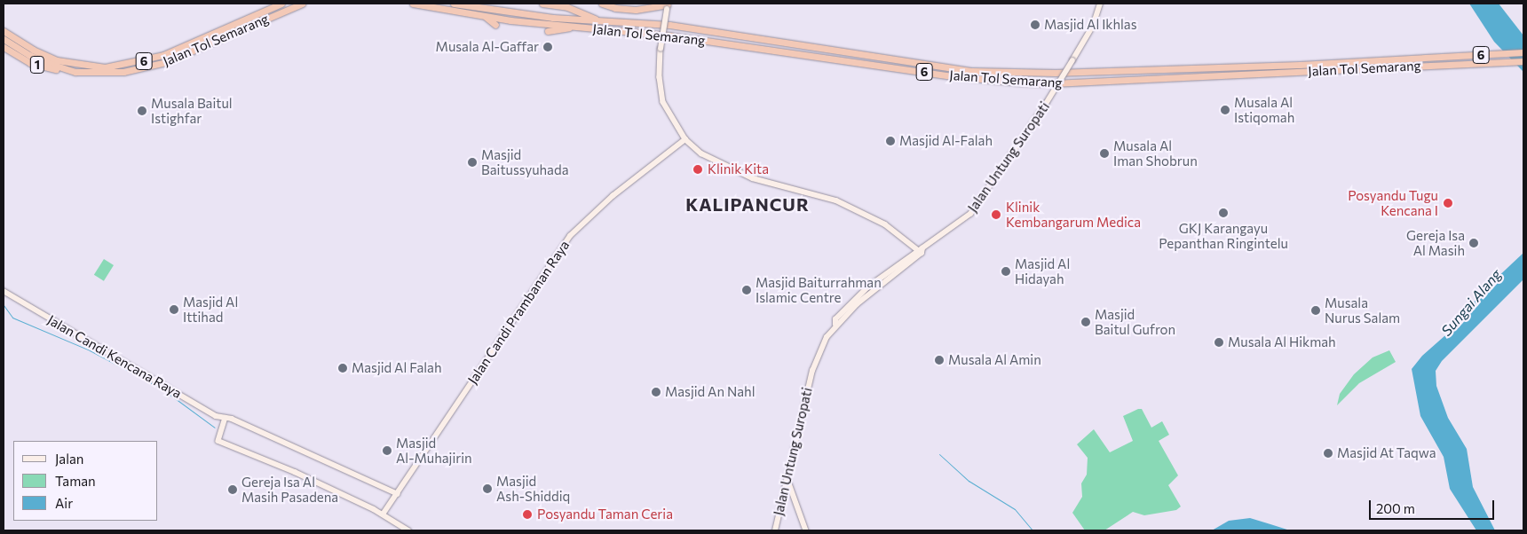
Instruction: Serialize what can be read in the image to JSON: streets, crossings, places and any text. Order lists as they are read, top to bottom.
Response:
{
  "streets": {
    "highway": ["Jalan Tol Semarang", "6", "1"],
    "street": ["Jalan Untung Suropati", "Jalan Candi Prambanan Raya", "Jalan Candi Kencana Raya"]
  },
  "crossings": [
    ["Jalan Tol Semarang", "1"],
    ["Jalan Candi Prambanan Raya", "Jalan Candi Kencana Raya"]
  ],
  "districts": ["KALIPANCUR"],
  "water": ["Sungai Alang"],
  "places": [
    "Masjid Al Ikhlas",
    "Musala Al-Gaffar",
    "Musala Al Istiqomah",
    "Musala Baitul Istighfar",
    "Masjid Al-Falah",
    "Musala Al Iman Shobrun",
    "Masjid Baitussyuhada",
    "Klinik Kita",
    "Posyandu Tugu Kencana I",
    "GKJ Karangayu Pepanthan Ringintelu",
    "Klinik Kembangarum Medica",
    "Gereja Isa Al Masih",
    "Masjid Al Hidayah",
    "Masjid Baiturrahman Islamic Centre",
    "Masjid Al Ittihad",
    "Musala Nurus Salam",
    "Masjid Baitul Gufron",
    "Musala Al Hikmah",
    "Musala Al Amin",
    "Masjid Al Falah",
    "Masjid An Nahl",
    "Masjid Al-Muhajirin",
    "Masjid At Taqwa",
    "Masjid Ash-Shiddiq",
    "Gereja Isa Al Masih Pasadena",
    "Posyandu Taman Ceria"
  ],
  "legend": ["Jalan", "Taman", "Air"],
  "scale_bar": "200 m"
}
